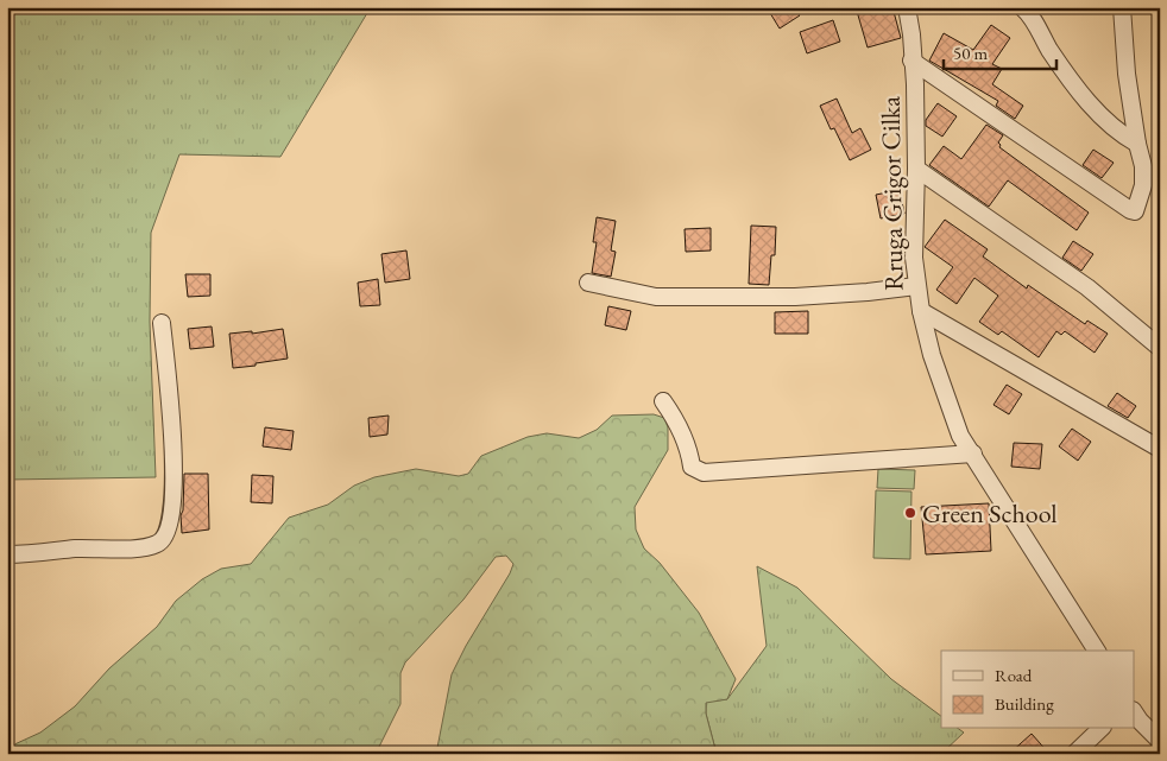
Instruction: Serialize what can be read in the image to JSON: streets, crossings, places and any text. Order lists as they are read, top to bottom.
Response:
{
  "streets": {
    "street": ["Rruga Grigor Cilka"]
  },
  "places": ["Green School"],
  "legend": ["Road", "Building"],
  "scale_bar": "50 m"
}
